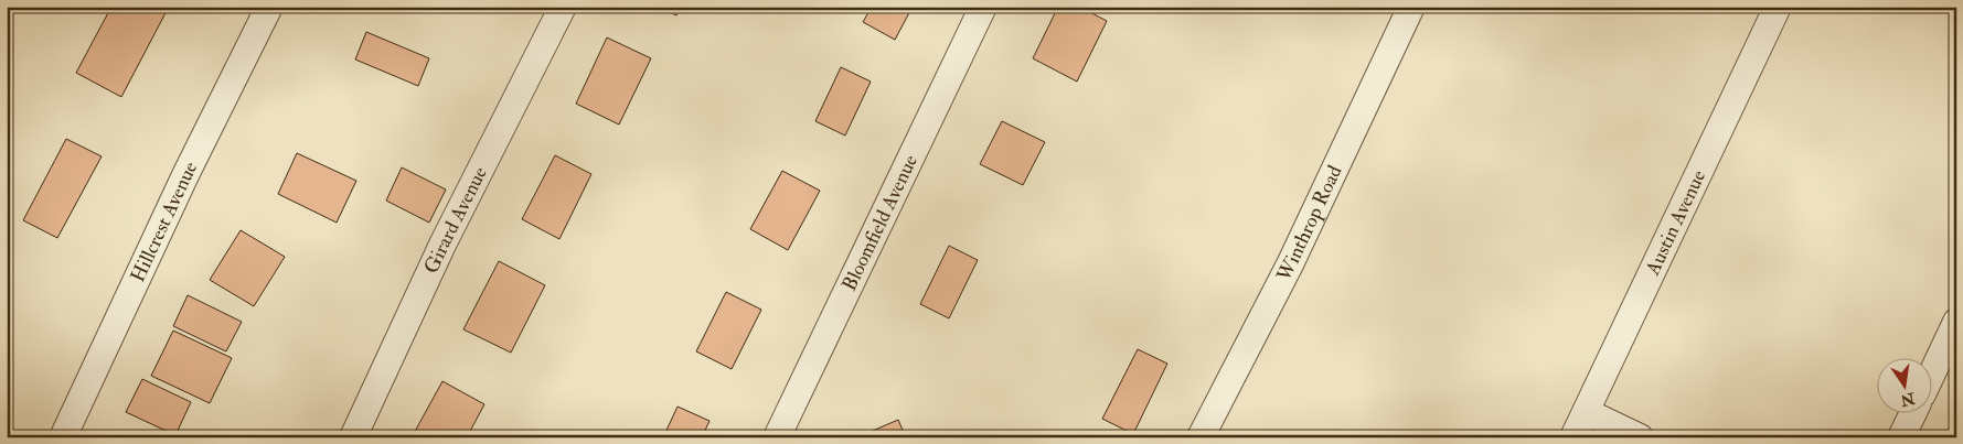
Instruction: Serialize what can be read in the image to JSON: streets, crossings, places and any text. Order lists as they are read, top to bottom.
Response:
{
  "streets": {
    "street": [
      "Girard Avenue",
      "Hillcrest Avenue",
      "Bloomfield Avenue",
      "Austin Avenue",
      "Winthrop Road"
    ]
  },
  "north": "bottom"
}
